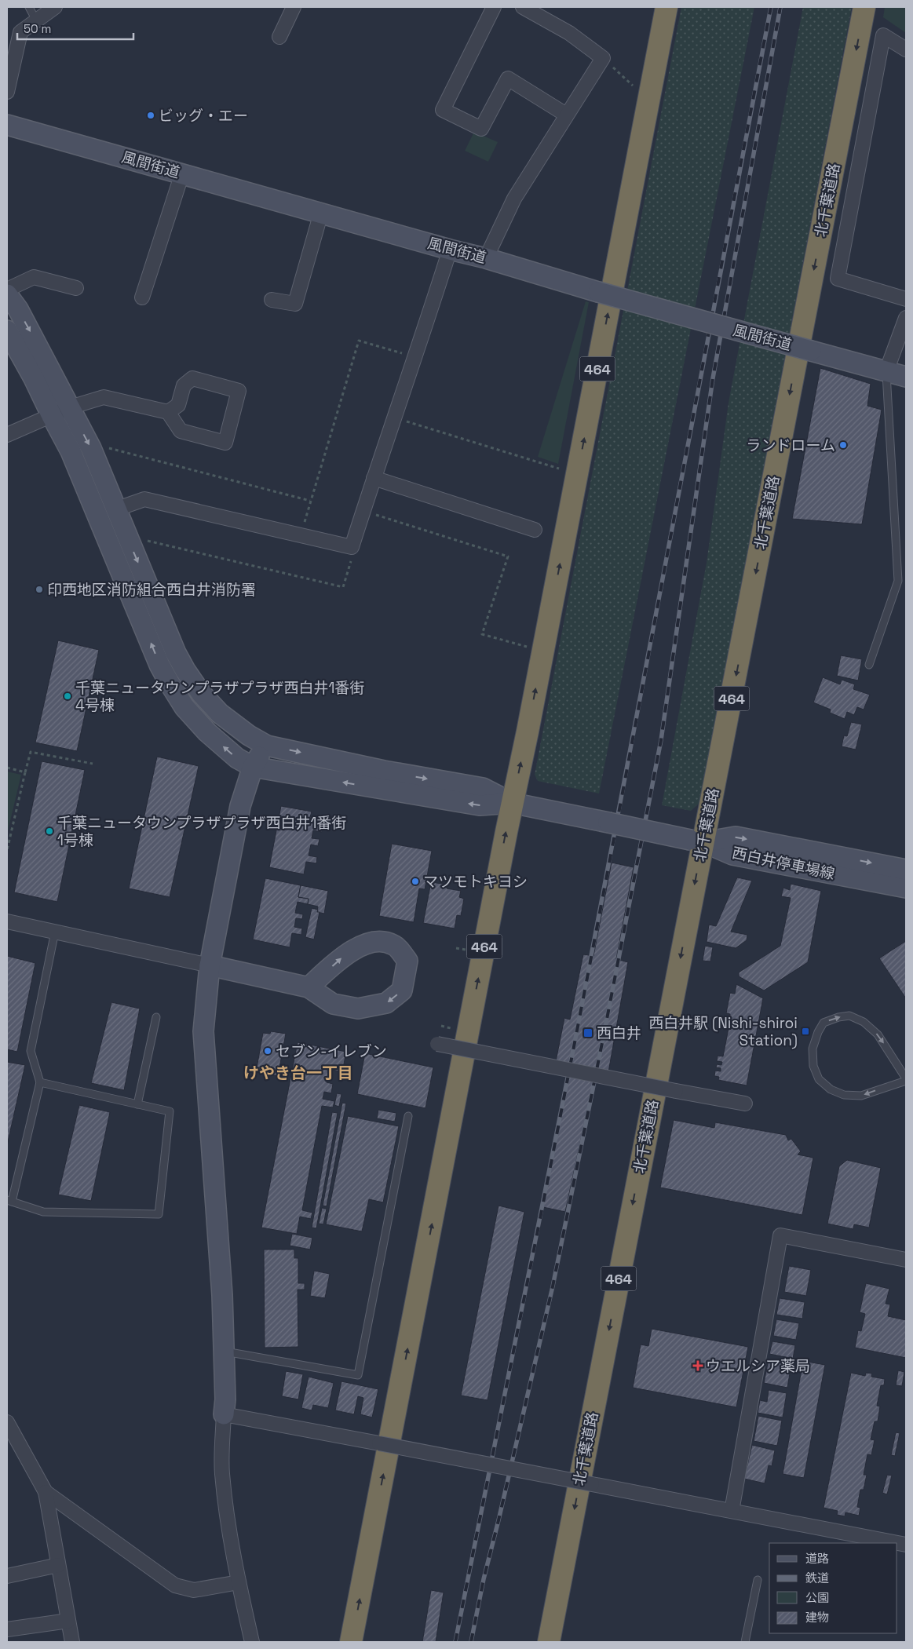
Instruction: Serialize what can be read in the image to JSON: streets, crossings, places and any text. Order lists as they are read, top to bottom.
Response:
{
  "streets": {
    "highway": ["北千葉道路", "464"],
    "street": ["風間街道", "西白井停車場線"]
  },
  "crossings": [
    ["北千葉道路", "西白井停車場線"]
  ],
  "districts": ["けやき台一丁目"],
  "places": {
    "other": [
      "ビッグ・エー",
      "ランドローム",
      "印西地区消防組合西白井消防署",
      "千葉ニュータウンプラザプラザ西白井1番街 4号棟",
      "千葉ニュータウンプラザプラザ西白井1番街 1号棟",
      "マツモトキヨシ",
      "セブン-イレブン"
    ],
    "transit": ["西白井駅 (Nishi-shiroi Station)", "西白井"],
    "health": ["ウエルシア薬局"]
  },
  "legend": [
    "道路",
    "鉄道",
    "公園",
    "建物"
  ],
  "scale_bar": "50 m"
}
